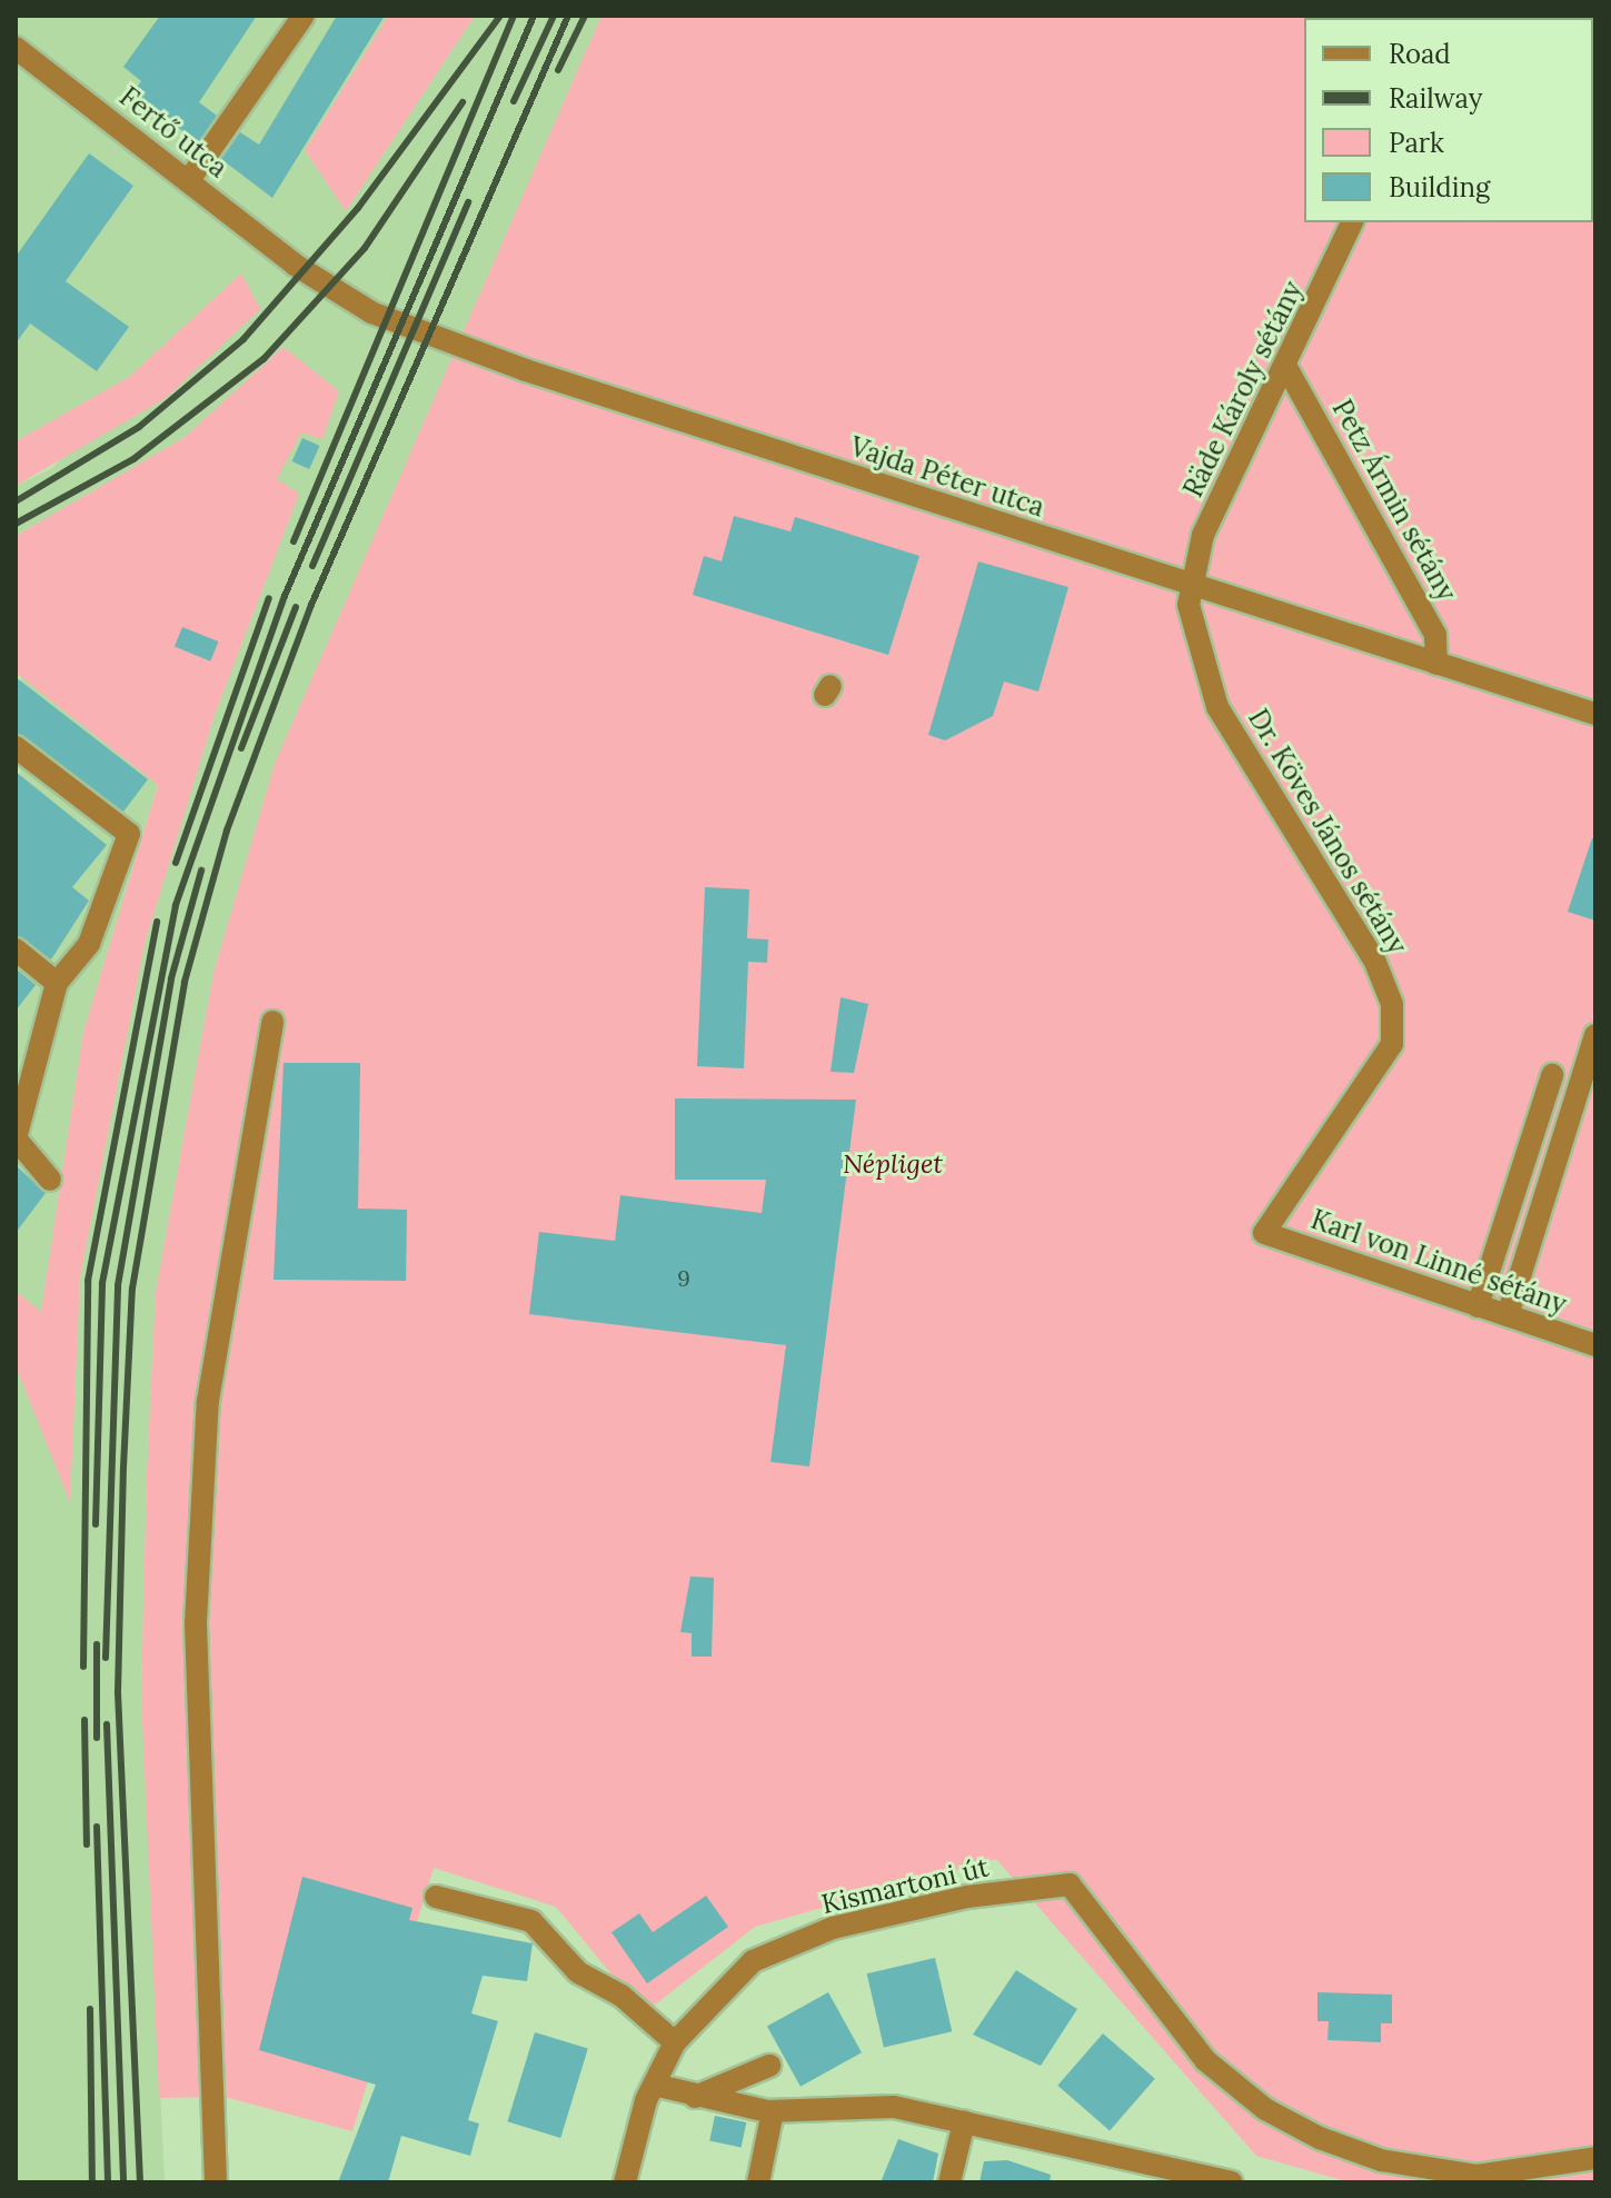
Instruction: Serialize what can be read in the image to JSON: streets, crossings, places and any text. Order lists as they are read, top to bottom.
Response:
{
  "streets": {
    "street": [
      "Fertő utca",
      "Räde Károly sétány",
      "Vajda Péter utca",
      "Petz Ármin sétány",
      "Dr. Köves János sétány",
      "Karl von Linné sétány",
      "Kismartoni út"
    ]
  },
  "crossings": [
    ["Fertő utca", "Vajda Péter utca"],
    ["Räde Károly sétány", "Vajda Péter utca"],
    ["Räde Károly sétány", "Petz Ármin sétány"],
    ["Räde Károly sétány", "Dr. Köves János sétány"],
    ["Vajda Péter utca", "Petz Ármin sétány"],
    ["Vajda Péter utca", "Dr. Köves János sétány"],
    ["Dr. Köves János sétány", "Karl von Linné sétány"]
  ],
  "parks": ["Népliget"],
  "house_numbers": ["9"],
  "legend": [
    "Road",
    "Railway",
    "Park",
    "Building"
  ]
}
